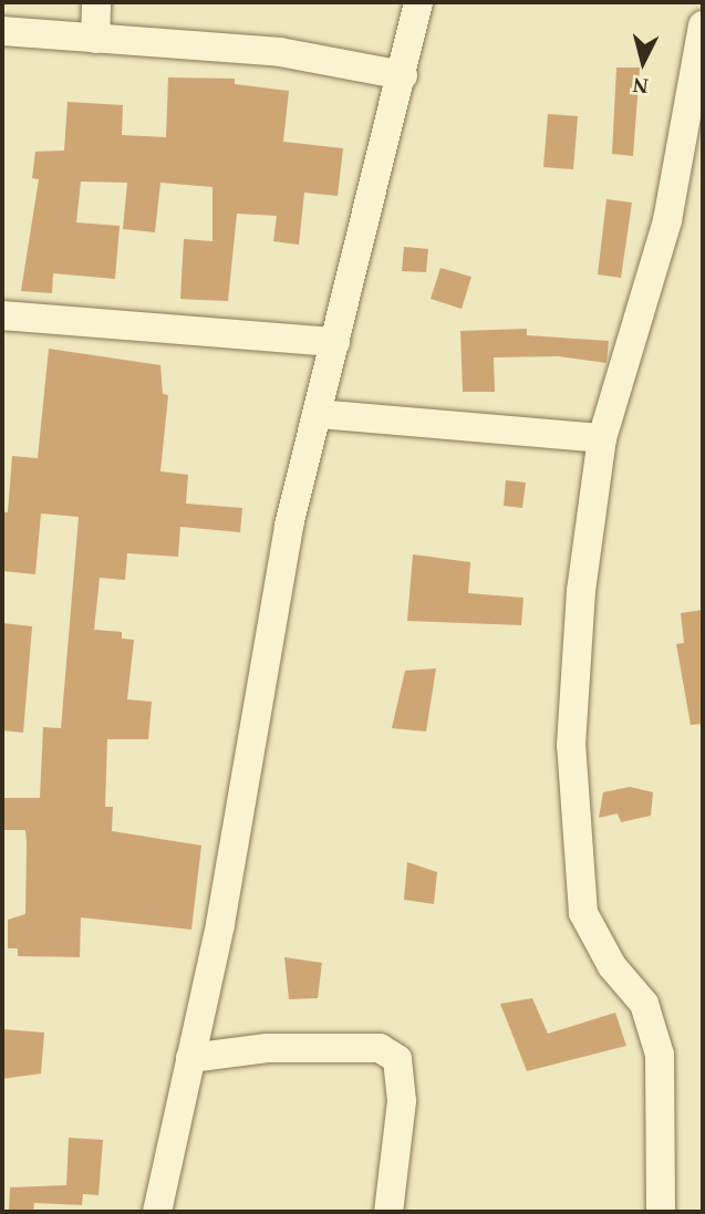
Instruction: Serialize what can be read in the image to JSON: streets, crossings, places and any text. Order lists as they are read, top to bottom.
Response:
{
  "north": "bottom"
}
